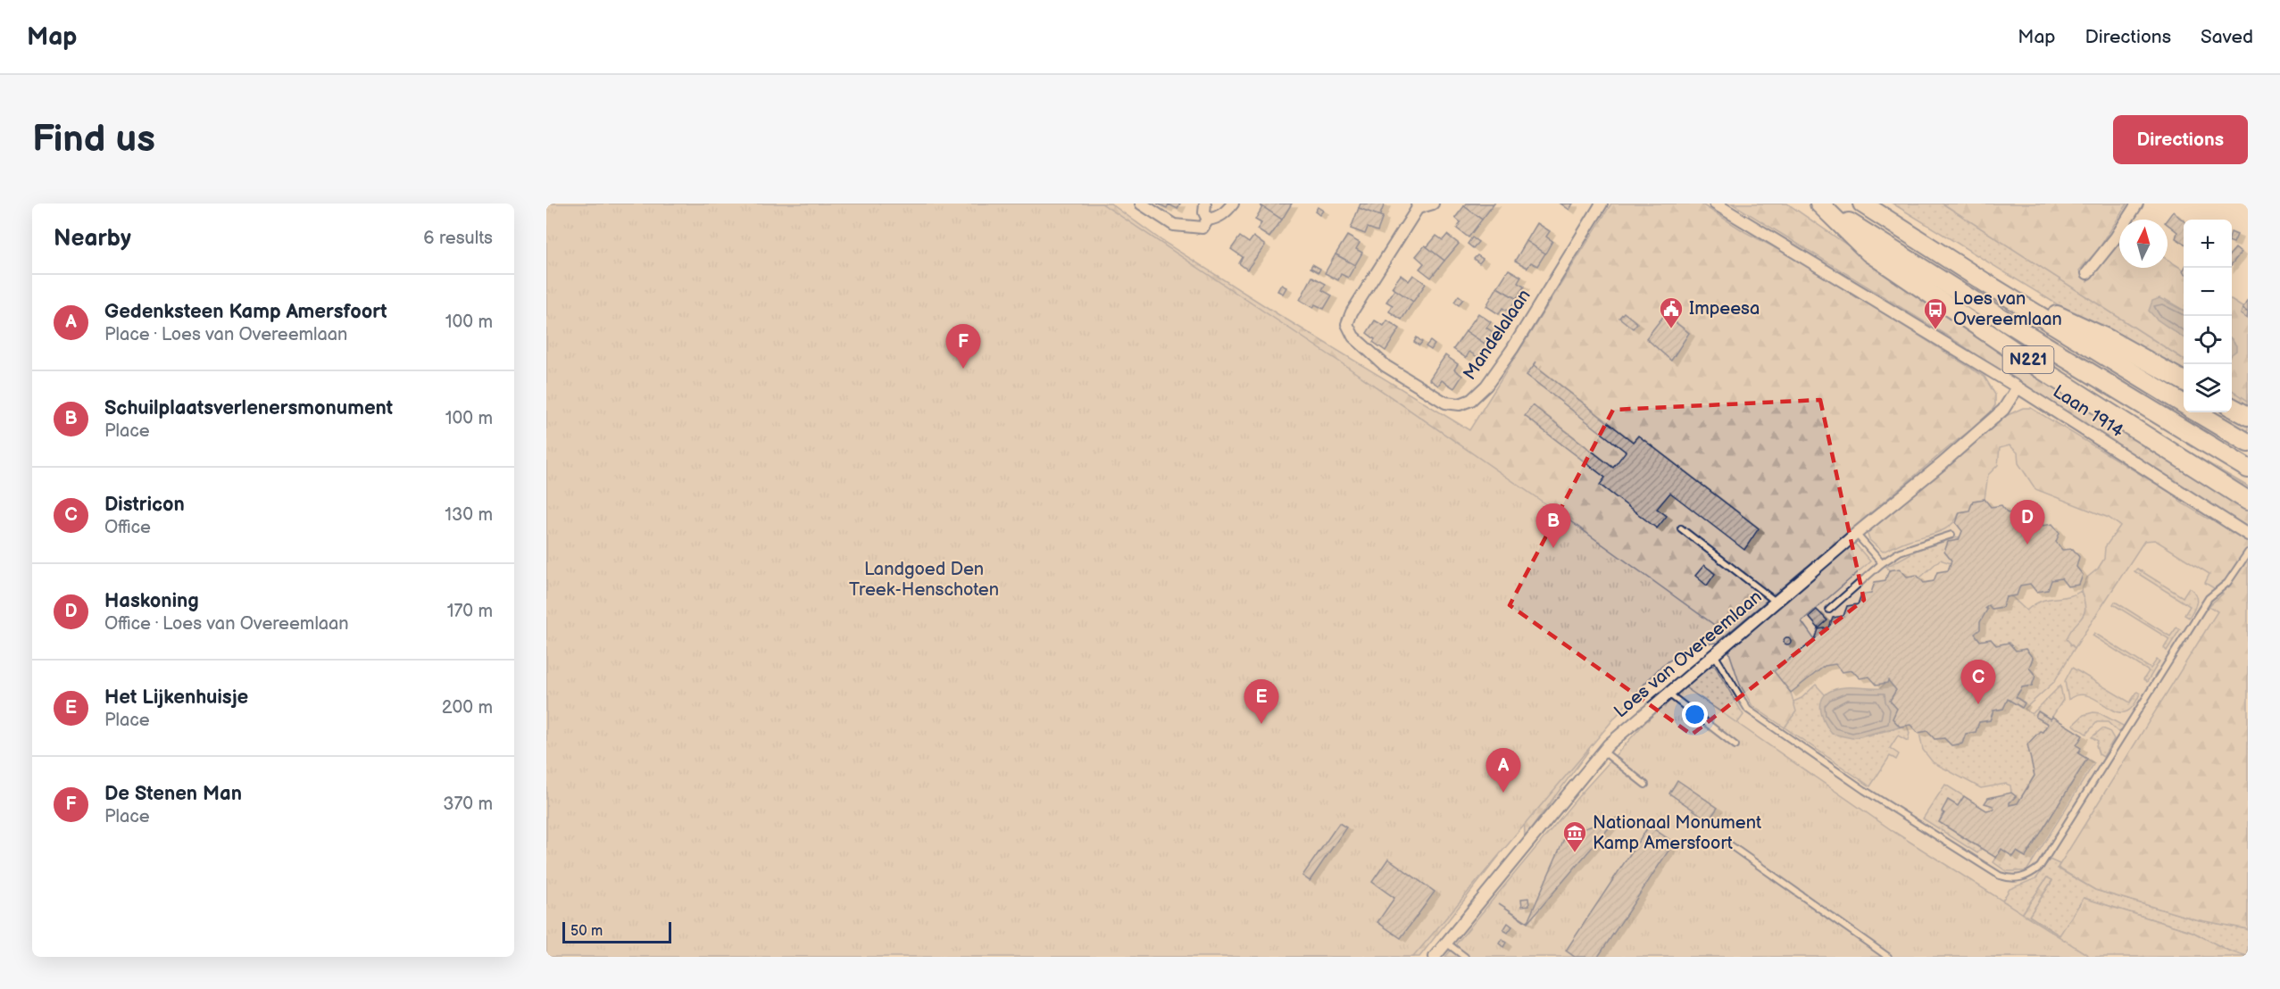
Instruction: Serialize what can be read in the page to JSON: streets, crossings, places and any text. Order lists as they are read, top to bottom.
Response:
{
  "streets": {
    "main road": ["N221"],
    "street": ["Mandelalaan", "Laan 1914", "Loes van Overeemlaan"]
  },
  "crossings": [
    ["Laan 1914", "Loes van Overeemlaan"]
  ],
  "parks": ["Landgoed Den Treek-Henschoten"],
  "places": {
    "public building": ["Impeesa"],
    "bus stop": ["Loes van Overeemlaan"],
    "museum": ["Nationaal Monument Kamp Amersfoort"]
  },
  "scale_bar": "50 m",
  "north": "top",
  "page": {
    "header": "Map",
    "nav": ["Map", "Directions", "Saved"],
    "buttons": "Directions",
    "title": "Find us",
    "heading": ["Nearby", "6 results"],
    "map_buttons": ["+", "−"],
    "list": [
      {
        "mark": "A",
        "name": "Gedenksteen Kamp Amersfoort",
        "note": "Place · Loes van Overeemlaan",
        "value": "100 m"
      },
      {
        "mark": "B",
        "name": "Schuilplaatsverlenersmonument",
        "note": "Place",
        "value": "100 m"
      },
      {
        "mark": "C",
        "name": "Districon",
        "note": "Office",
        "value": "130 m"
      },
      {
        "mark": "D",
        "name": "Haskoning",
        "note": "Office · Loes van Overeemlaan",
        "value": "170 m"
      },
      {
        "mark": "E",
        "name": "Het Lijkenhuisje",
        "note": "Place",
        "value": "200 m"
      },
      {
        "mark": "F",
        "name": "De Stenen Man",
        "note": "Place",
        "value": "370 m"
      }
    ],
    "pins": [
      "F",
      "D",
      "B",
      "C",
      "E",
      "A"
    ],
    "scale": "50 m"
  }
}
